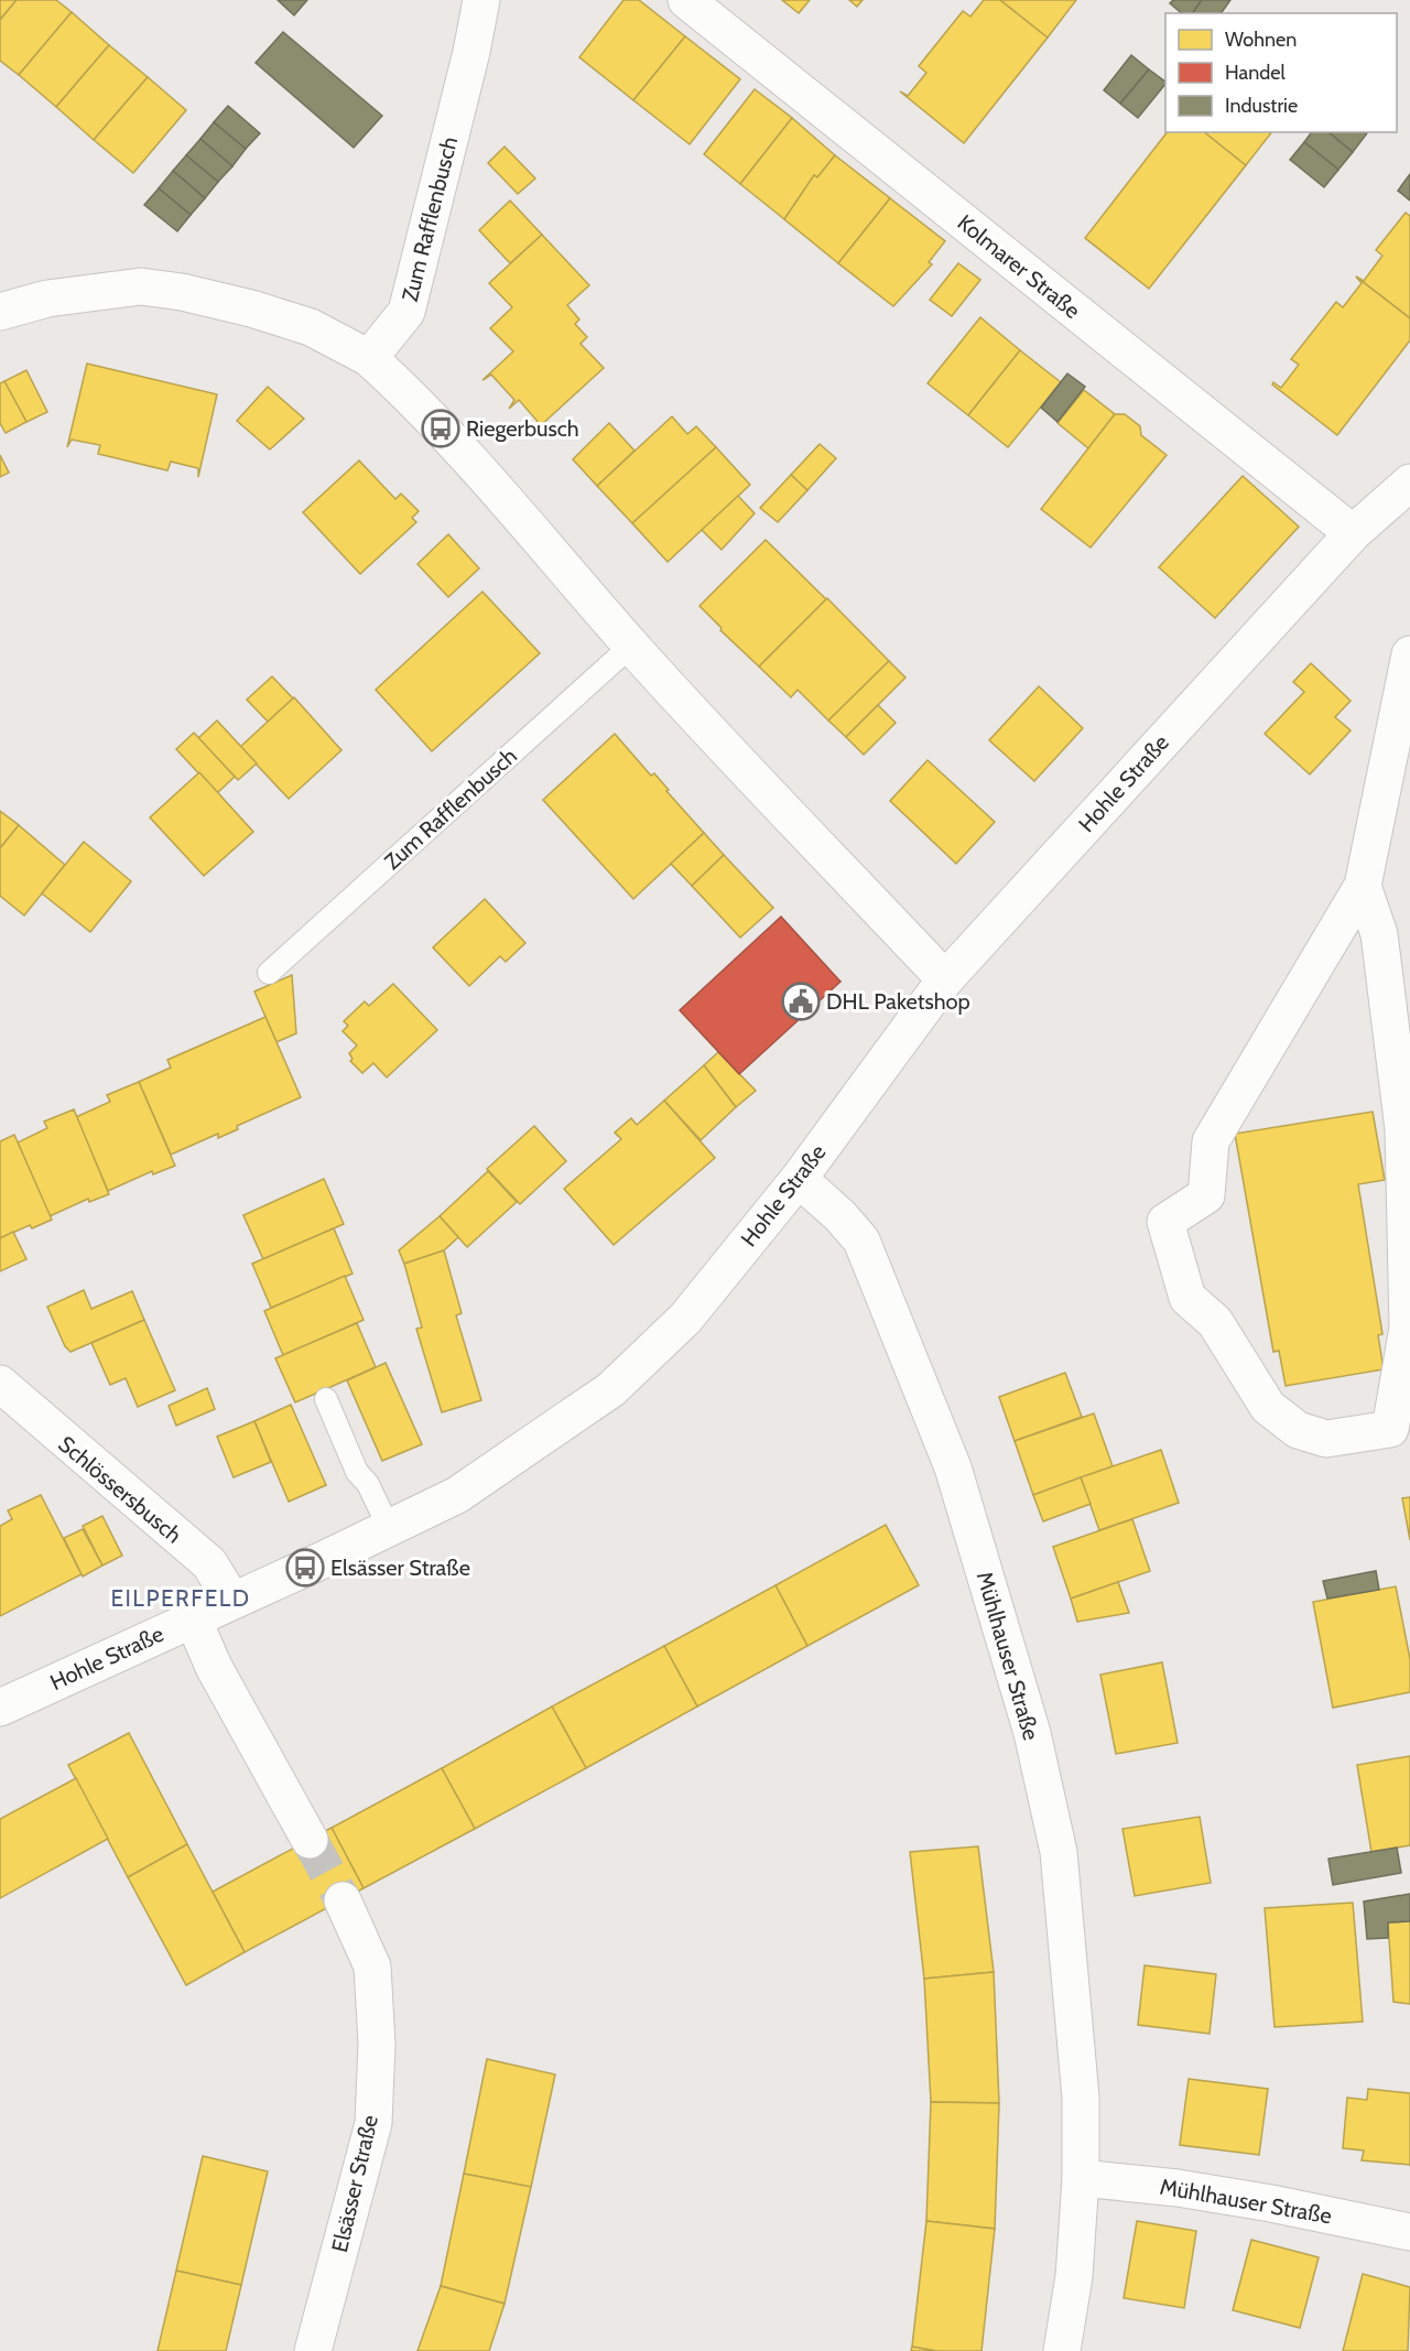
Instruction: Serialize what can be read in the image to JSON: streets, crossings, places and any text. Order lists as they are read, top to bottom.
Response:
{
  "streets": {
    "street": [
      "Zum Rafflenbusch",
      "Kolmarer Straße",
      "Hohle Straße",
      "Schlössersbusch",
      "Mühlhauser Straße",
      "Elsässer Straße"
    ]
  },
  "crossings": [
    ["Kolmarer Straße", "Hohle Straße"],
    ["Hohle Straße", "Schlössersbusch"],
    ["Hohle Straße", "Mühlhauser Straße"]
  ],
  "districts": ["EILPERFELD"],
  "places": {
    "bus stop": ["Riegerbusch", "Elsässer Straße"],
    "public building": ["DHL Paketshop"]
  },
  "legend": ["Wohnen", "Handel", "Industrie"]
}
